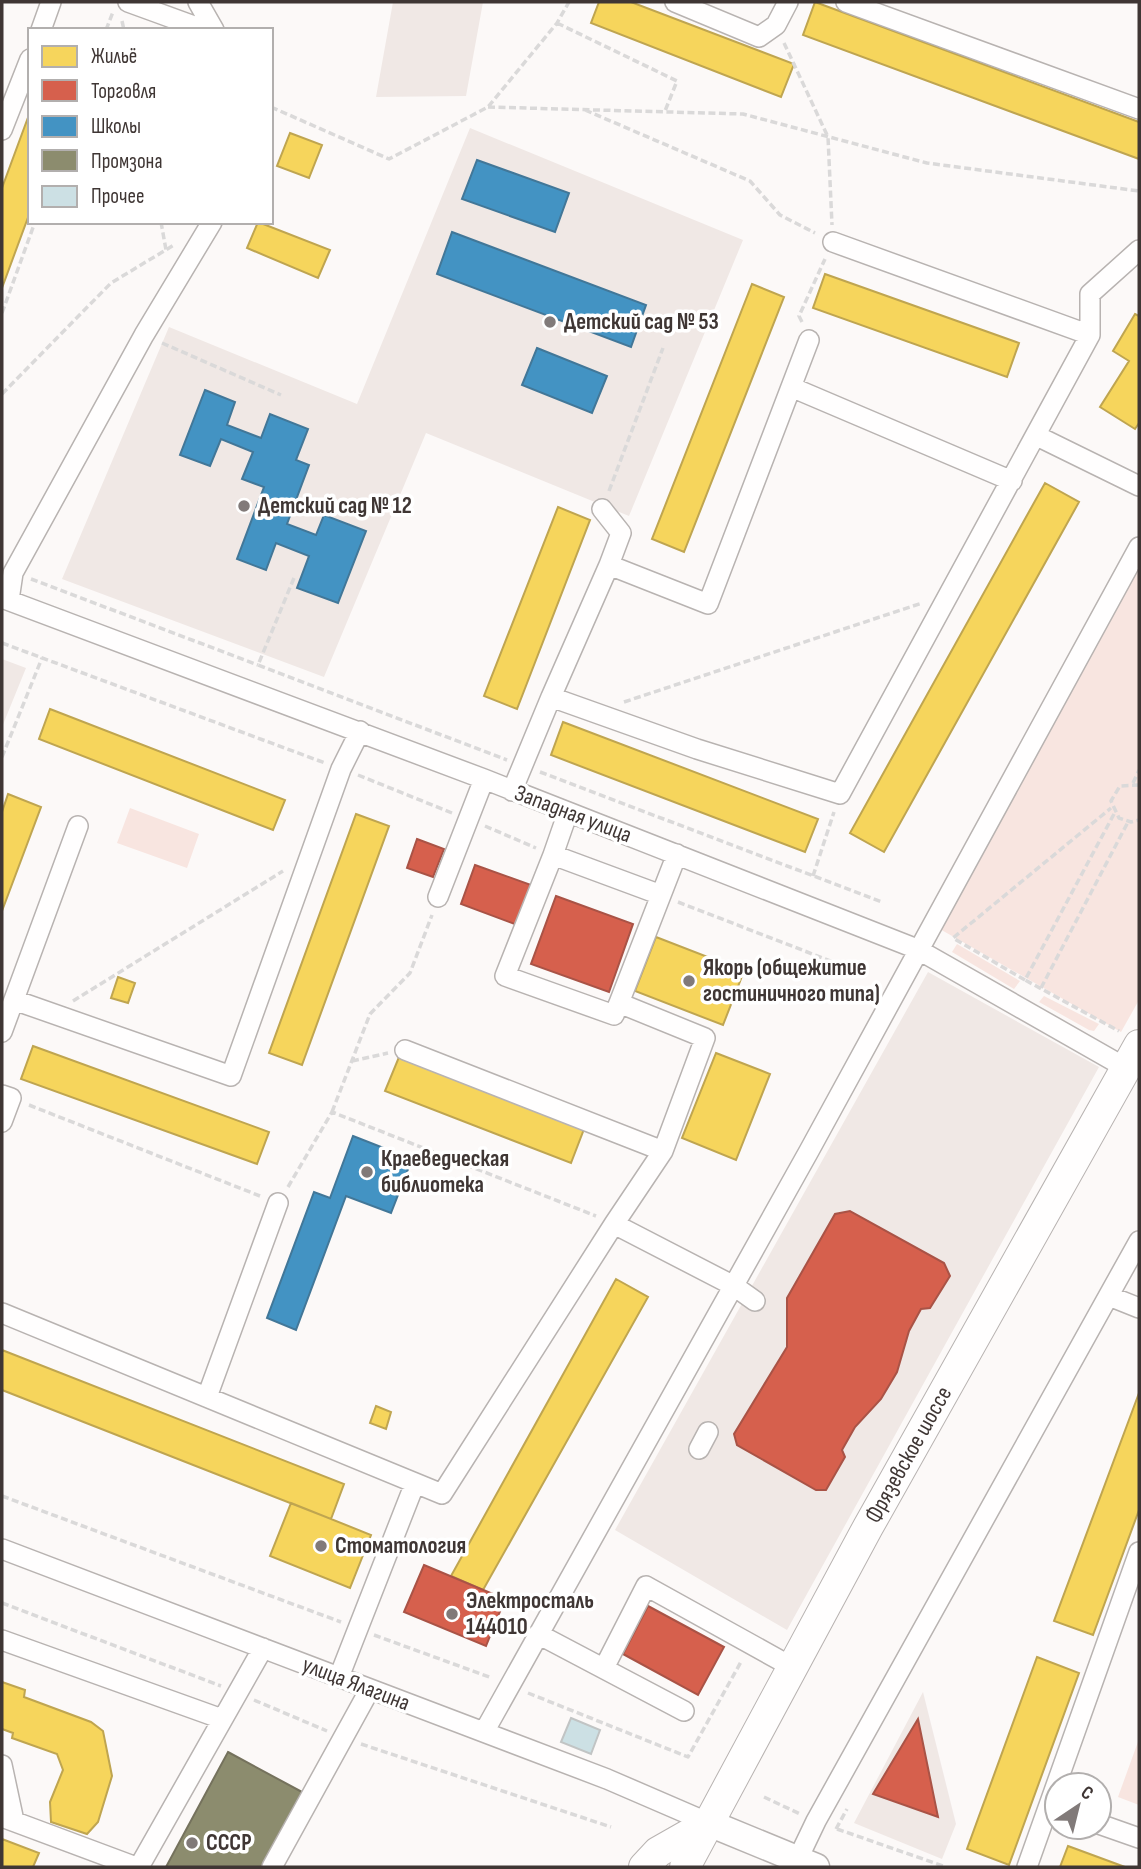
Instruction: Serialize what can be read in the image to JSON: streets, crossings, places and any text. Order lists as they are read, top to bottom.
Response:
{
  "streets": {
    "highway": ["Фрязевское шоссе"],
    "street": ["Западная улица", "улица Ялагина"]
  },
  "crossings": [
    ["Западная улица", "Фрязевское шоссе"],
    ["Фрязевское шоссе", "улица Ялагина"]
  ],
  "places": [
    "Детский сад № 53",
    "Детский сад № 12",
    "Якорь (общежитие гостиничного типа)",
    "Краеведческая библиотека",
    "Стоматология",
    "Электросталь 144010",
    "СССР"
  ],
  "legend": [
    "Жильё",
    "Торговля",
    "Школы",
    "Промзона",
    "Прочее"
  ],
  "north": "top right"
}
